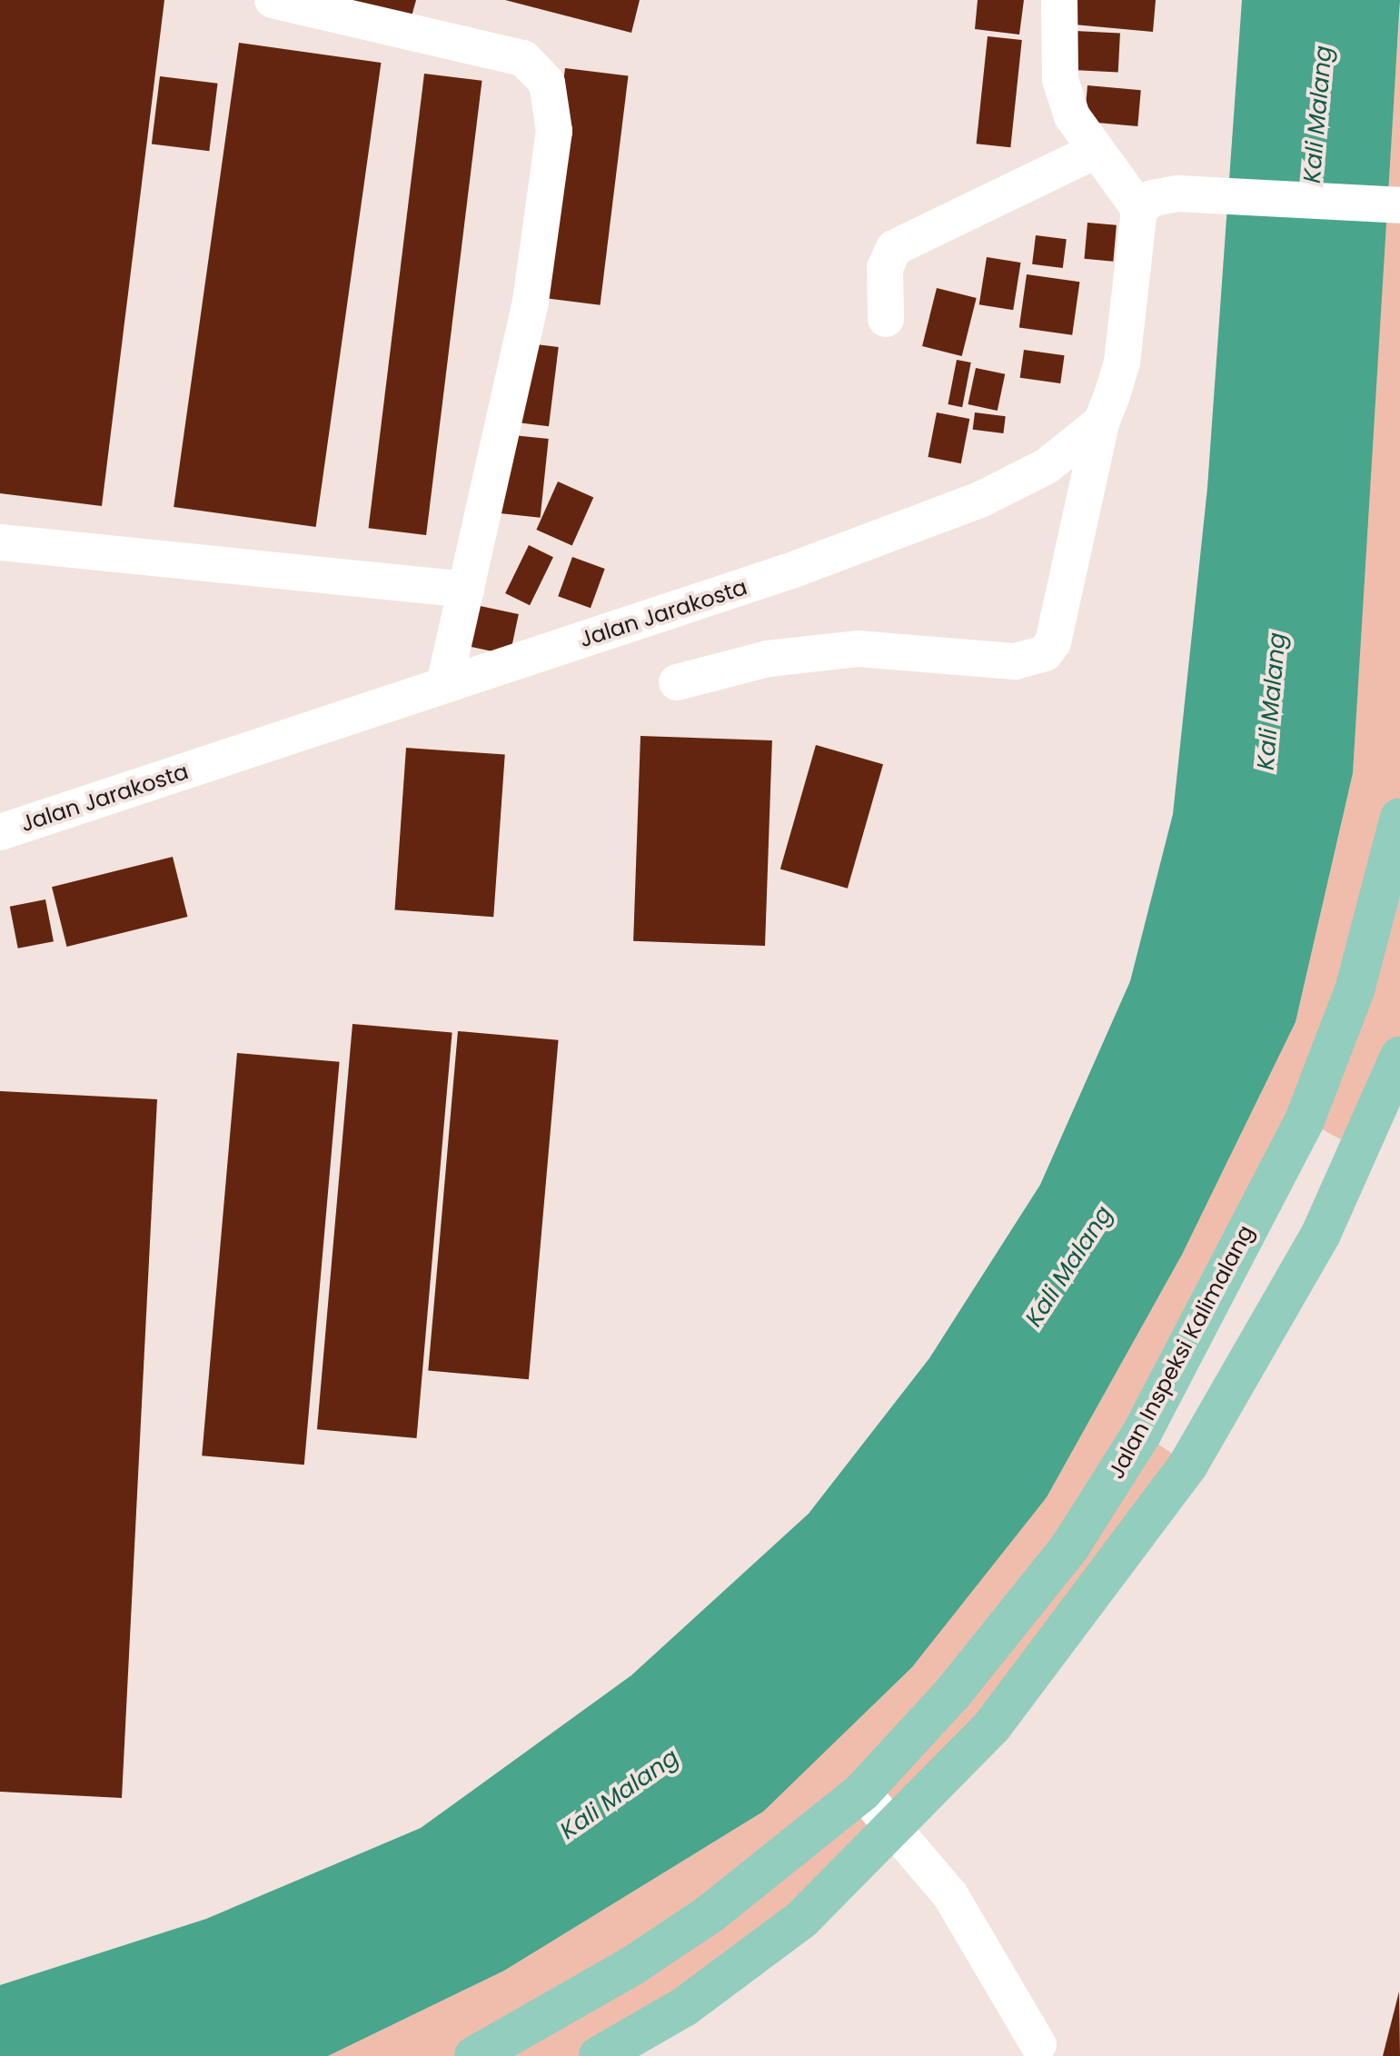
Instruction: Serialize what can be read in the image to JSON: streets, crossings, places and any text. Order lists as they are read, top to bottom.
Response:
{
  "streets": {
    "main road": ["Jalan Inspeksi Kalimalang"],
    "street": ["Jalan Jarakosta"]
  },
  "water": ["Kali Malang"]
}
